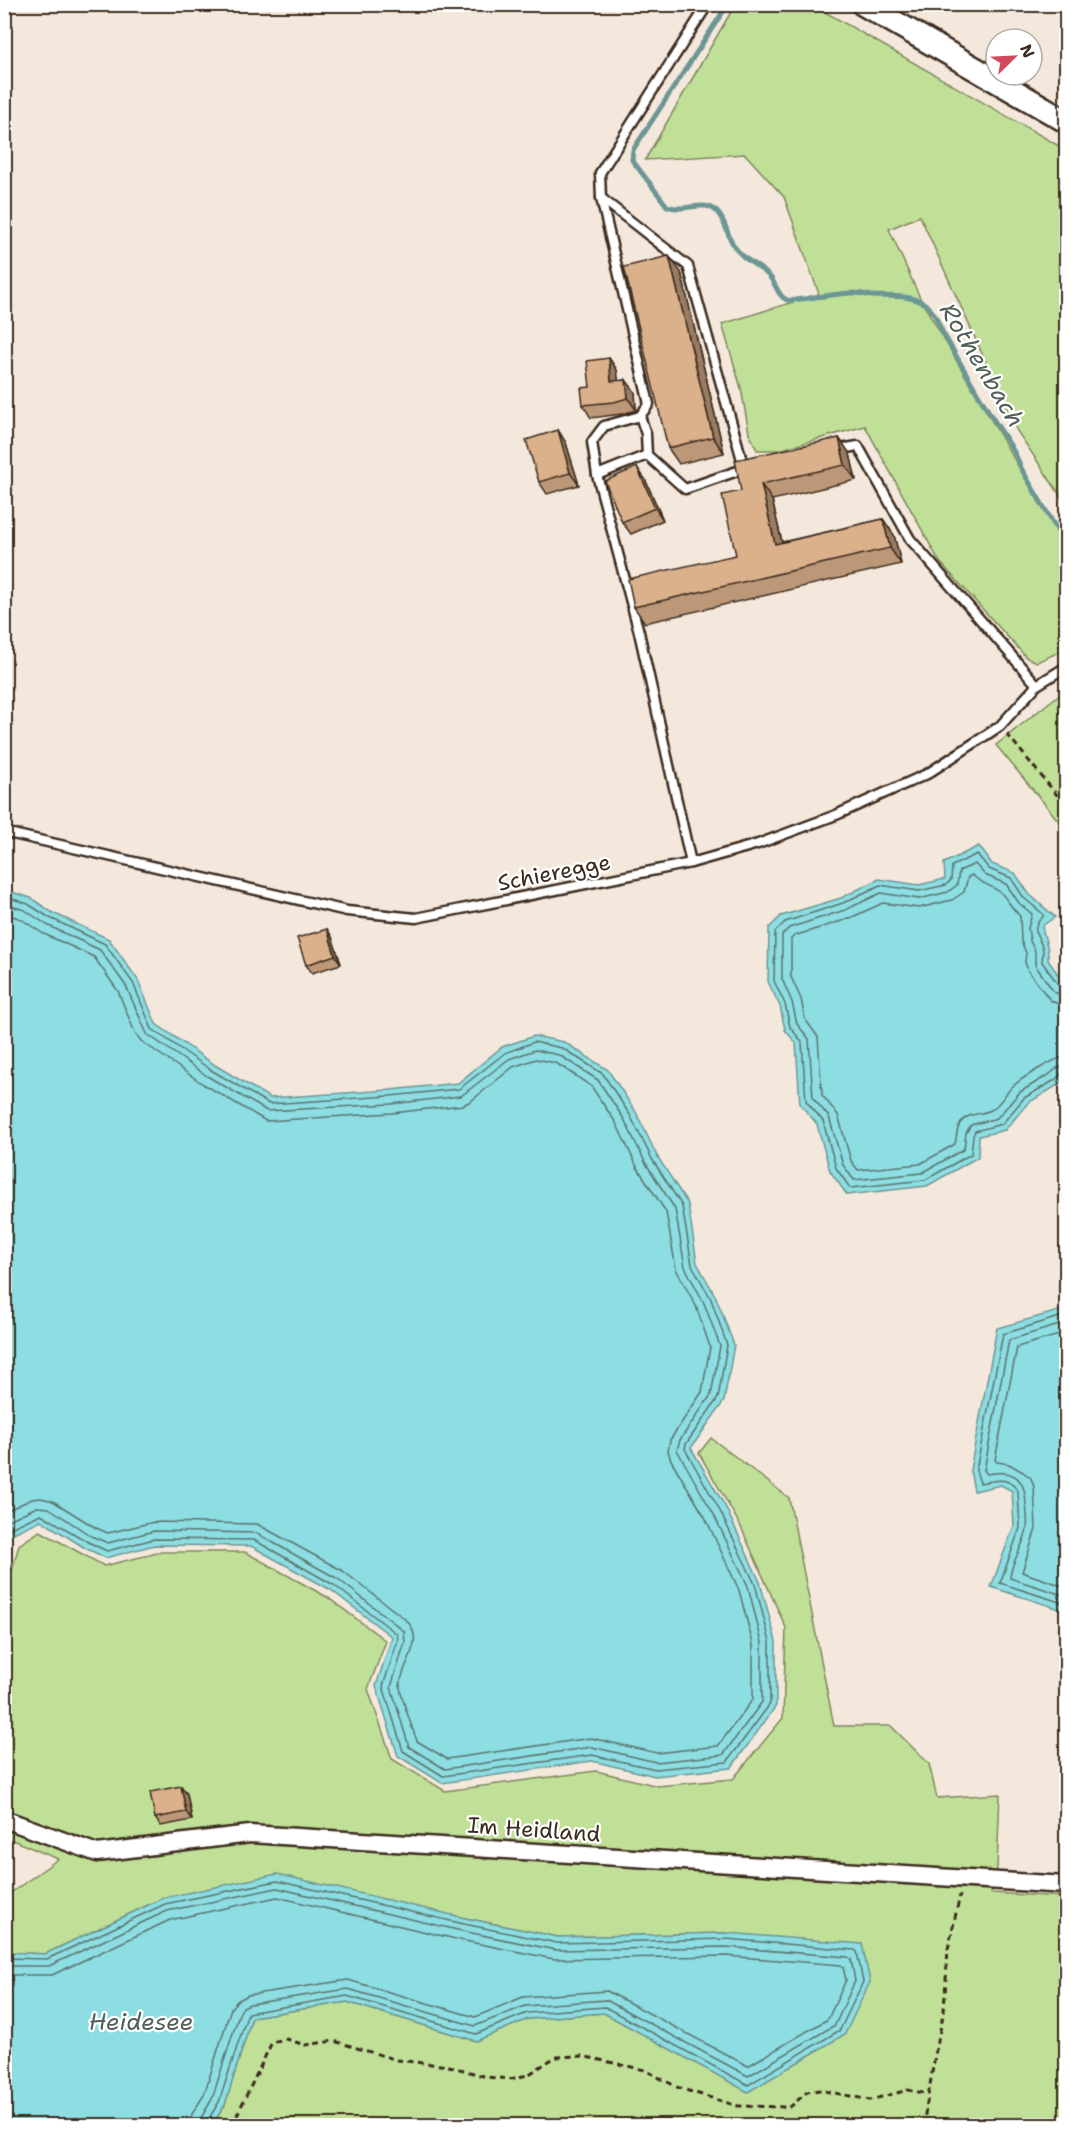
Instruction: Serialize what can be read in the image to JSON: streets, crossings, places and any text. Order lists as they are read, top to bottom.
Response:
{
  "streets": {
    "street": ["Im Heidland"],
    "lane": ["Schieregge"]
  },
  "water": ["Rothenbach", "Heidesee"],
  "north": "top right"
}
